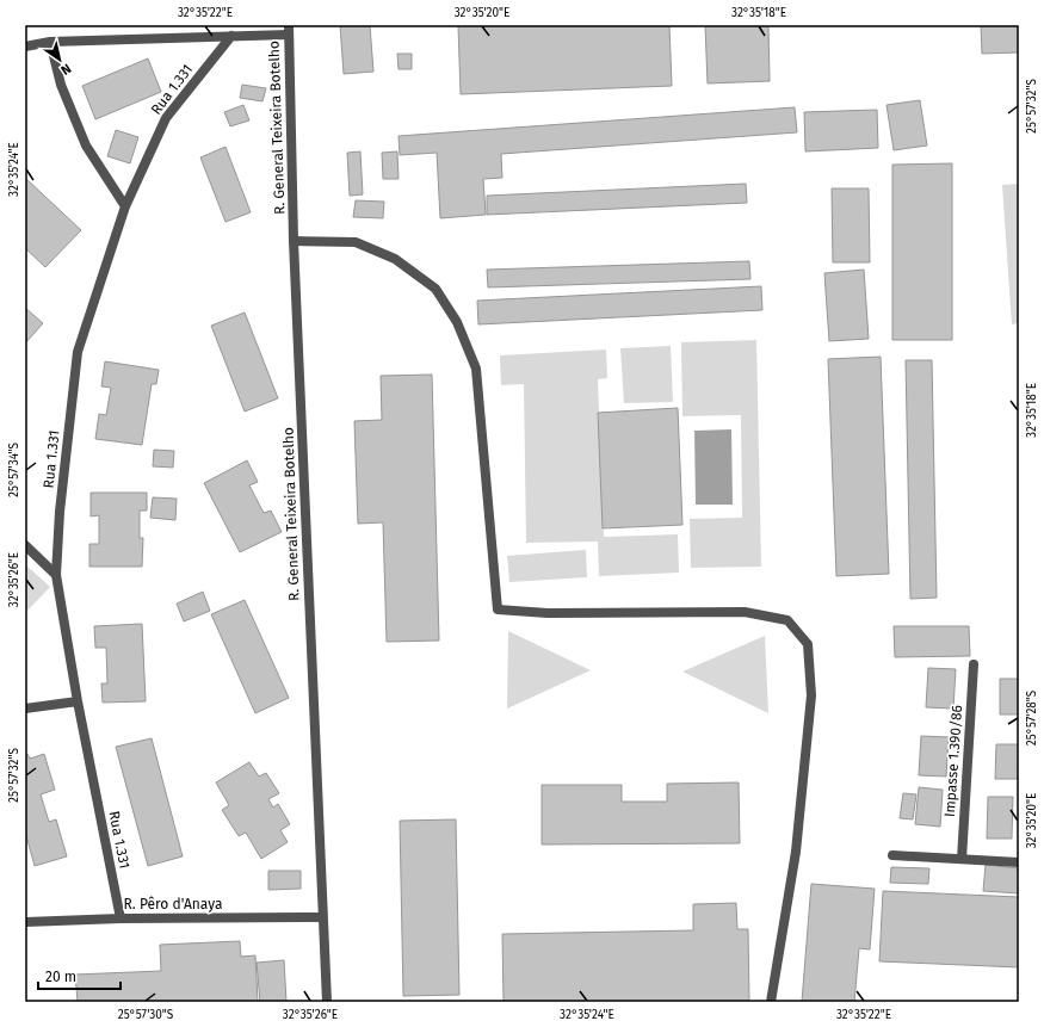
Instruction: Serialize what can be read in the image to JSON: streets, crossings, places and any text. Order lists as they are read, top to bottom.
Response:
{
  "streets": {
    "street": [
      "Rua 1.331",
      "R. General Teixeira Botelho",
      "Impasse 1.390/86",
      "R. Pêro d'Anaya"
    ]
  },
  "crossings": [
    ["Rua 1.331", "R. Pêro d'Anaya"],
    ["R. General Teixeira Botelho", "R. Pêro d'Anaya"]
  ],
  "scale_bar": "20 m",
  "north": "bottom right",
  "coordinates": [
    "32°35'22\"E",
    "32°35'20\"E",
    "32°35'18\"E",
    "25°57'32\"S",
    "32°35'24\"E",
    "25°57'34\"S",
    "32°35'26\"E",
    "25°57'28\"S",
    "25°57'30\"S"
  ]
}
